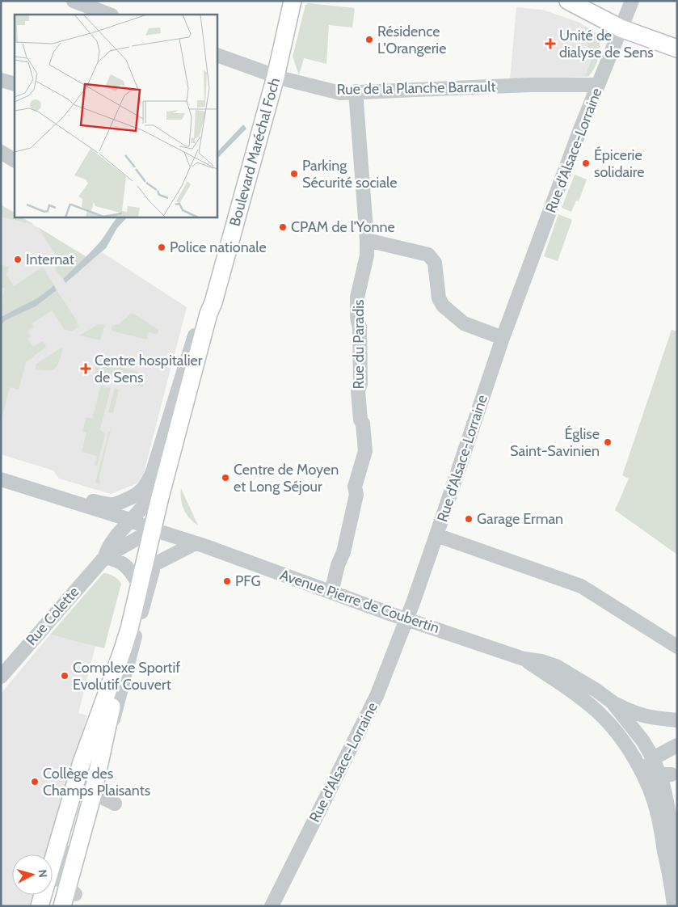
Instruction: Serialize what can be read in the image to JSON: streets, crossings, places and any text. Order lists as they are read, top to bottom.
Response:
{
  "streets": {
    "main road": ["Boulevard Maréchal Foch"],
    "street": [
      "Rue de la Planche Barrault",
      "Rue d'Alsace-Lorraine",
      "Rue du Paradis",
      "Avenue Pierre de Coubertin",
      "Rue Colette"
    ]
  },
  "crossings": [
    ["Rue de la Planche Barrault", "Rue d'Alsace-Lorraine"],
    ["Rue de la Planche Barrault", "Boulevard Maréchal Foch"],
    ["Rue de la Planche Barrault", "Rue du Paradis"],
    ["Rue d'Alsace-Lorraine", "Avenue Pierre de Coubertin"],
    ["Boulevard Maréchal Foch", "Avenue Pierre de Coubertin"],
    ["Boulevard Maréchal Foch", "Rue Colette"],
    ["Rue du Paradis", "Avenue Pierre de Coubertin"],
    ["Avenue Pierre de Coubertin", "Rue Colette"]
  ],
  "places": {
    "other": [
      "Résidence L'Orangerie",
      "Épicerie solidaire",
      "Parking Sécurité sociale",
      "CPAM de l'Yonne",
      "Police nationale",
      "Internat",
      "Église Saint-Savinien",
      "Centre de Moyen et Long Séjour",
      "Garage Erman",
      "PFG",
      "Complexe Sportif Evolutif Couvert",
      "Collège des Champs Plaisants"
    ],
    "health": ["Unité de dialyse de Sens", "Centre hospitalier de Sens"]
  },
  "north": "right"
}
